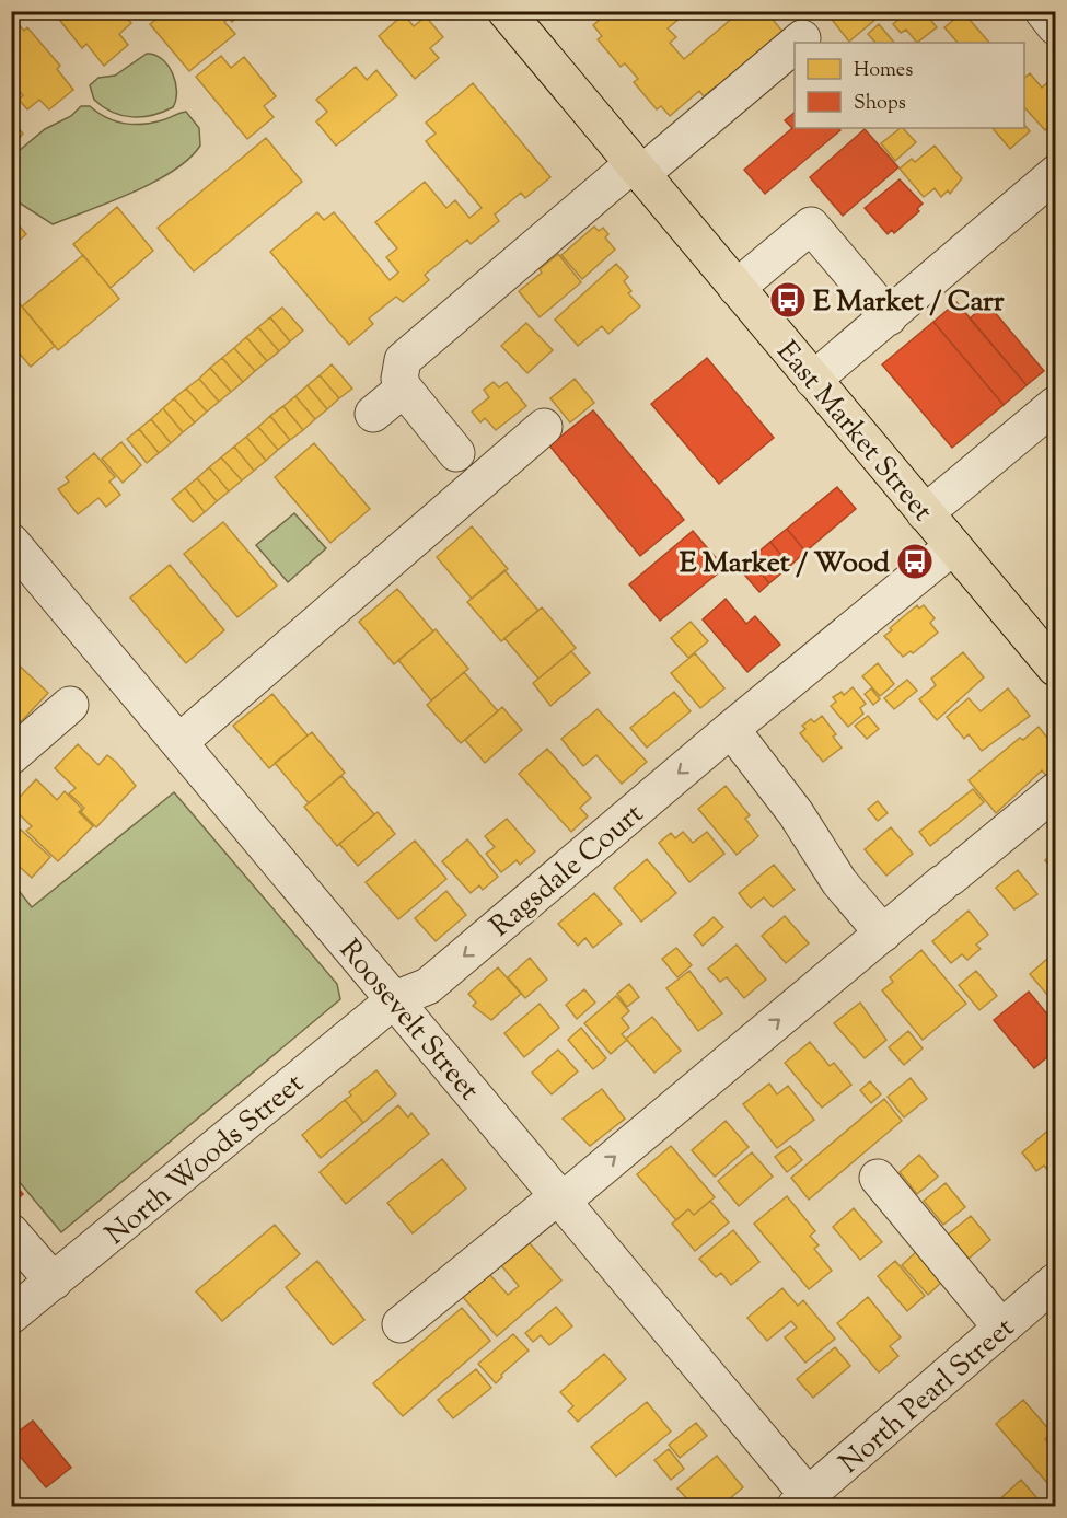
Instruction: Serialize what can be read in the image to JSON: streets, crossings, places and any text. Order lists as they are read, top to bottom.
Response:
{
  "streets": {
    "main road": ["East Market Street"],
    "street": [
      "Ragsdale Court",
      "Roosevelt Street",
      "North Woods Street",
      "North Pearl Street"
    ]
  },
  "crossings": [
    ["East Market Street", "Ragsdale Court"],
    ["Ragsdale Court", "Roosevelt Street"],
    ["Ragsdale Court", "North Woods Street"],
    ["Roosevelt Street", "North Woods Street"],
    ["Roosevelt Street", "North Pearl Street"]
  ],
  "places": {
    "bus stop": ["E Market / Carr", "E Market / Wood"]
  },
  "legend": ["Homes", "Shops"]
}
